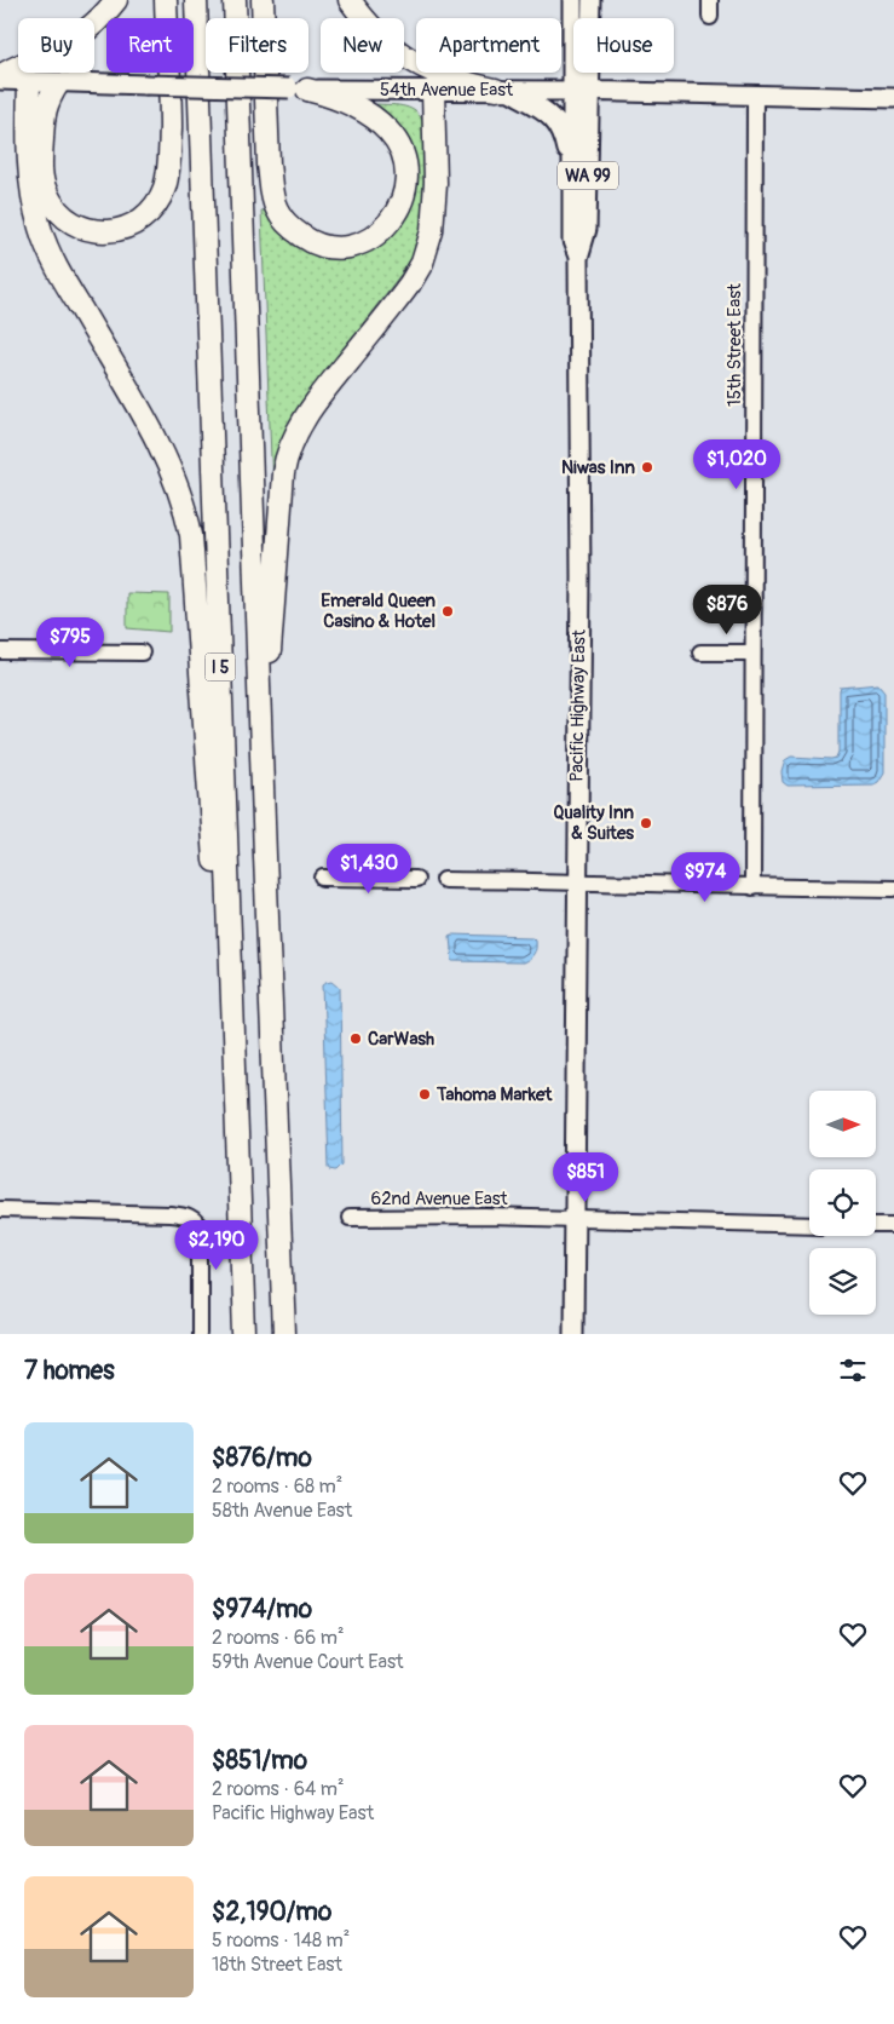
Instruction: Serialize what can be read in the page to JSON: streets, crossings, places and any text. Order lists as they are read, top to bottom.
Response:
{
  "streets": {
    "highway": ["I 5"],
    "main road": ["54th Avenue East", "WA 99", "Pacific Highway East"],
    "street": ["15th Street East", "62nd Avenue East"]
  },
  "crossings": [
    ["54th Avenue East", "15th Street East"],
    ["54th Avenue East", "Pacific Highway East"],
    ["Pacific Highway East", "62nd Avenue East"]
  ],
  "places": [
    "Niwas Inn",
    "Emerald Queen Casino & Hotel",
    "Quality Inn & Suites",
    "CarWash",
    "Tahoma Market"
  ],
  "north": "right",
  "page": {
    "chip": [
      "Buy",
      "Rent",
      "Filters",
      "New",
      "Apartment",
      "House"
    ],
    "price": [
      "$1,020",
      "$876",
      "$795",
      "$1,430",
      "$974",
      "$851",
      "$2,190"
    ],
    "heading": "7 homes",
    "list": [
      {
        "name": "$876/mo",
        "note": "2 rooms · 68 m² · 58th Avenue East"
      },
      {
        "name": "$974/mo",
        "note": "2 rooms · 66 m² · 59th Avenue Court East"
      },
      {
        "name": "$851/mo",
        "note": "2 rooms · 64 m² · Pacific Highway East"
      },
      {
        "name": "$2,190/mo",
        "note": "5 rooms · 148 m² · 18th Street East"
      }
    ]
  }
}
